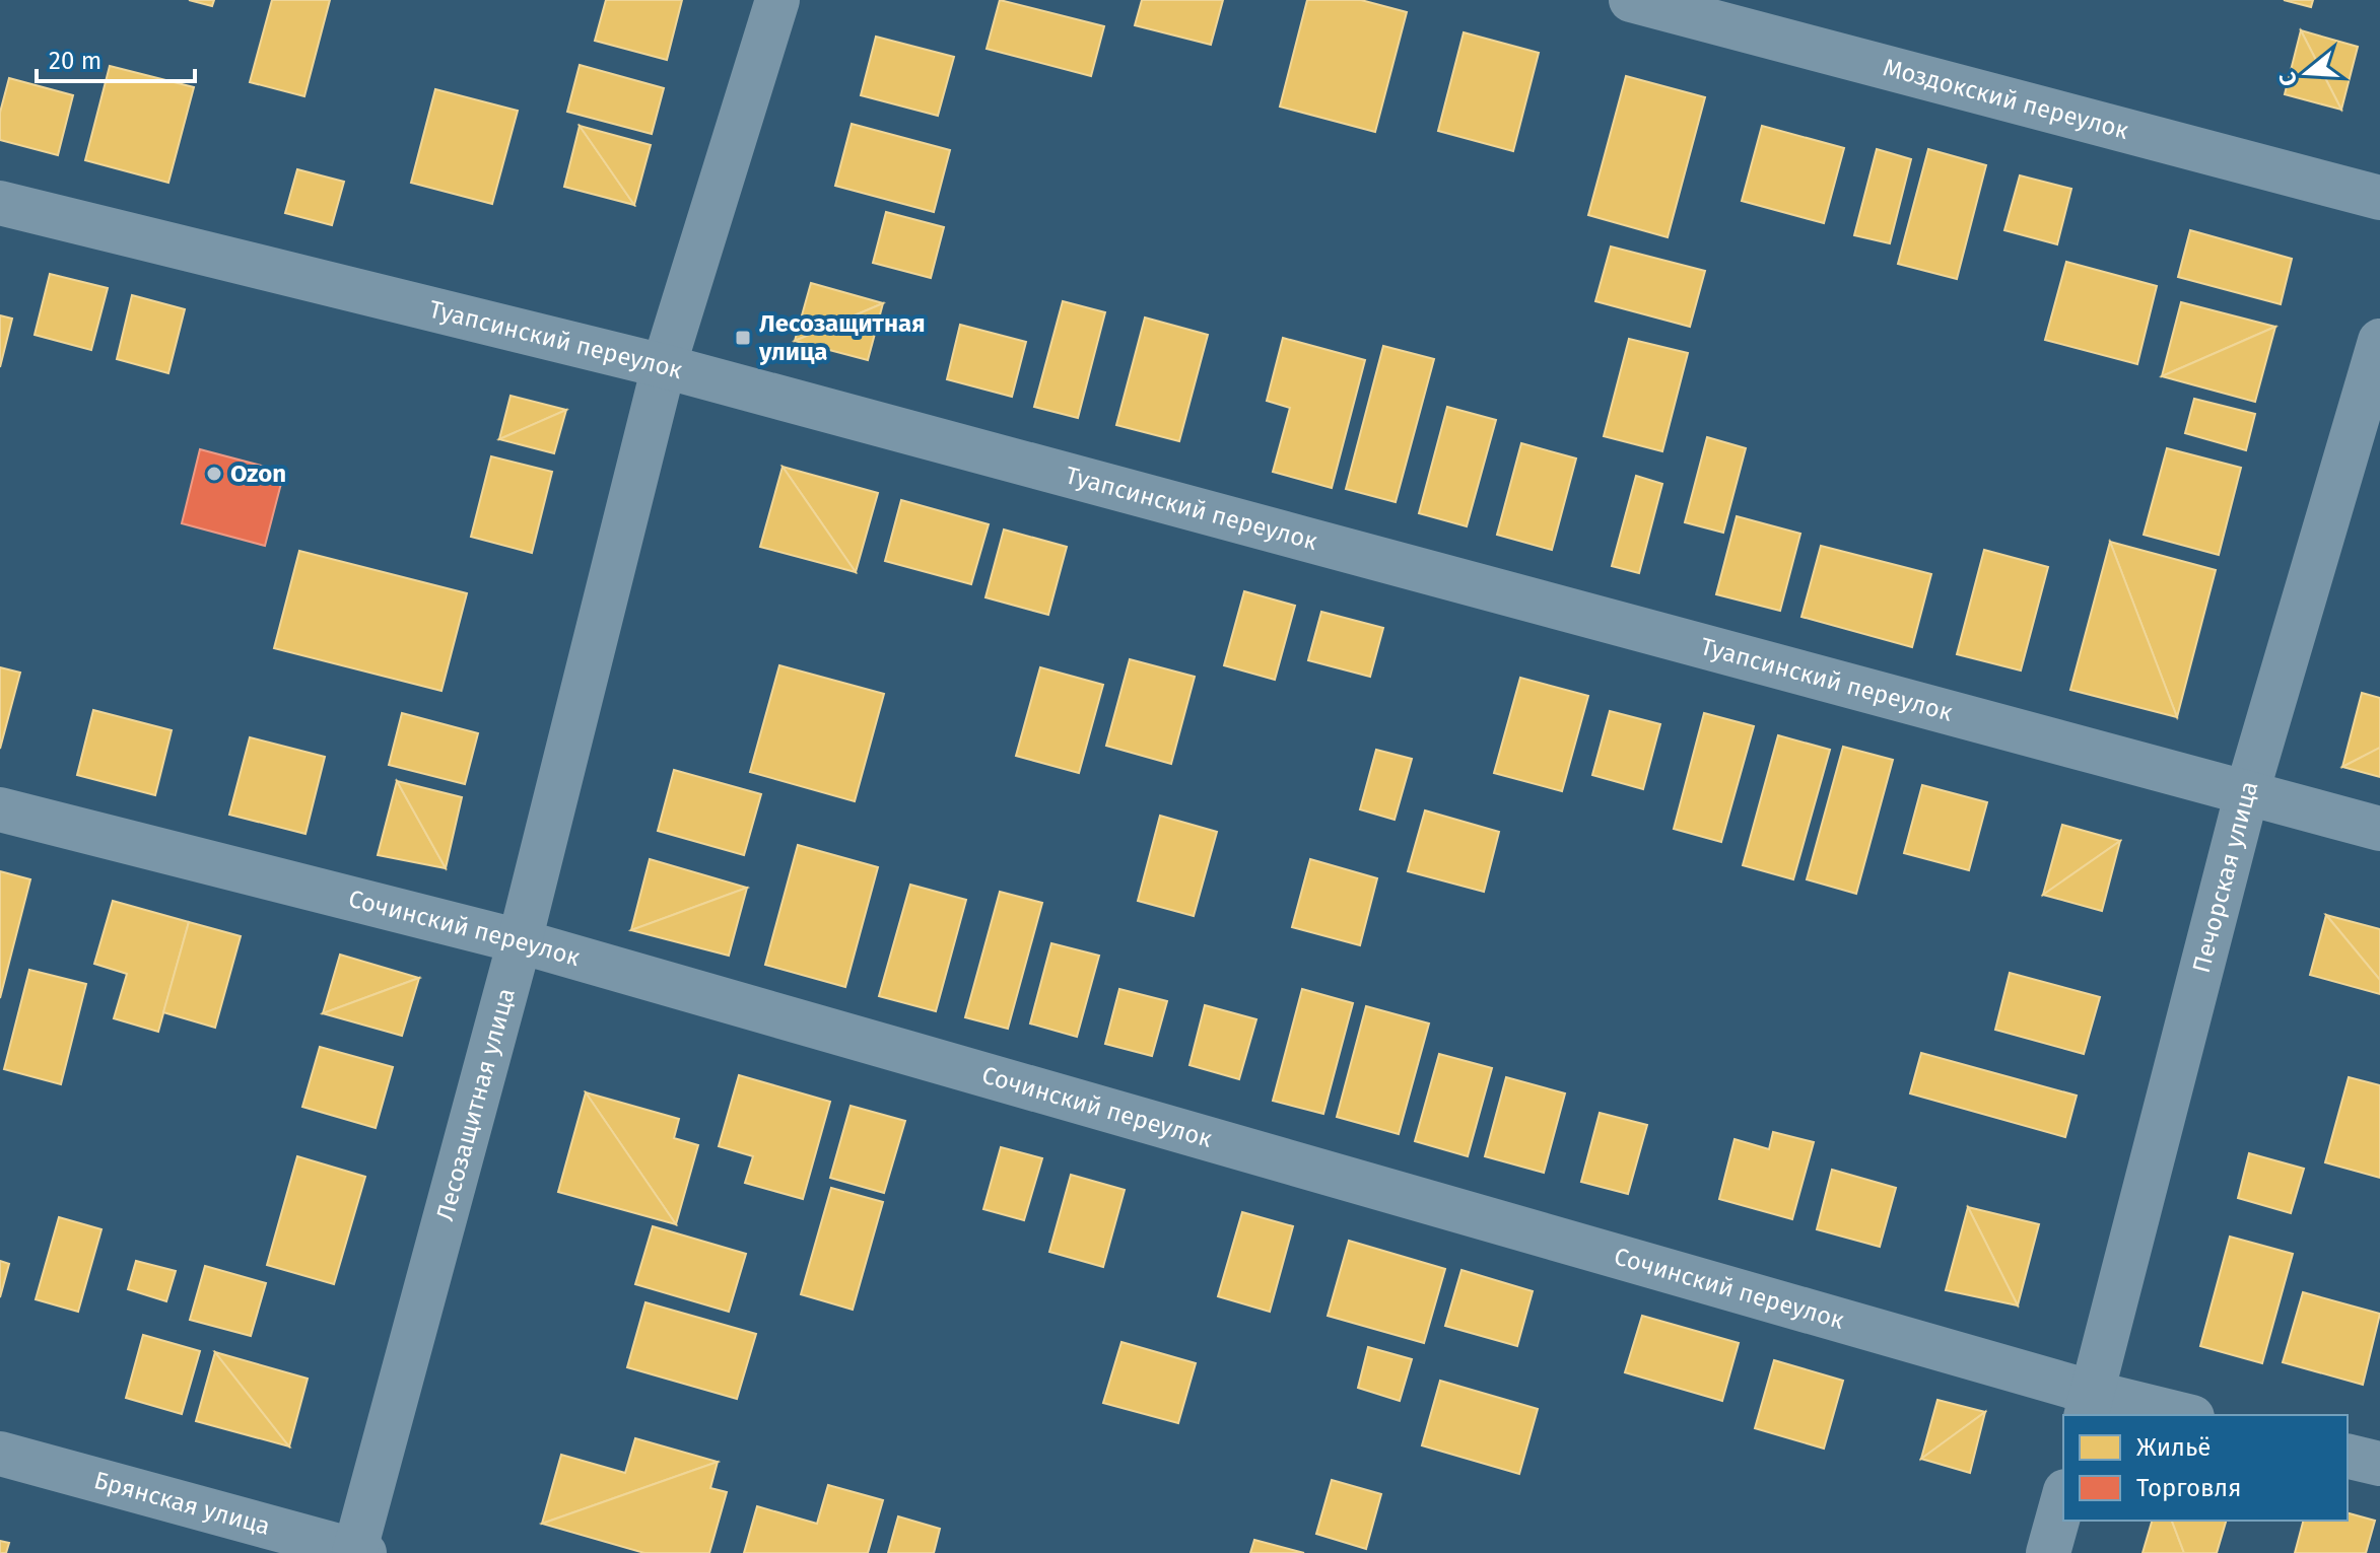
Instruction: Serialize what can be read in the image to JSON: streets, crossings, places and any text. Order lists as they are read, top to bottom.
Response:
{
  "streets": {
    "street": [
      "Моздокский переулок",
      "Туапсинский переулок",
      "Печорская улица",
      "Сочинский переулок",
      "Лесозащитная улица",
      "Брянская улица"
    ]
  },
  "crossings": [
    ["Туапсинский переулок", "Печорская улица"],
    ["Туапсинский переулок", "Лесозащитная улица"],
    ["Печорская улица", "Сочинский переулок"],
    ["Сочинский переулок", "Лесозащитная улица"],
    ["Лесозащитная улица", "Брянская улица"]
  ],
  "places": {
    "transit": ["Лесозащитная улица"],
    "other": ["Ozon"]
  },
  "legend": ["Жильё", "Торговля"],
  "scale_bar": "20 m",
  "north": "left"
}
